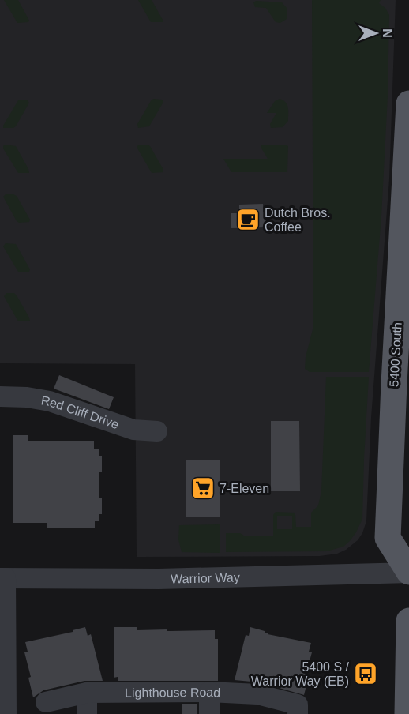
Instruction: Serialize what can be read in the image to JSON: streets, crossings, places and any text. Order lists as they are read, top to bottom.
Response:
{
  "streets": {
    "main road": ["5400 South"],
    "street": ["Red Cliff Drive", "Warrior Way", "Lighthouse Road"]
  },
  "crossings": [
    ["5400 South", "Warrior Way"]
  ],
  "places": {
    "cafe": ["Dutch Bros. Coffee"],
    "supermarket": ["7-Eleven"],
    "bus stop": ["5400 S / Warrior Way (EB)"]
  },
  "north": "right"
}
